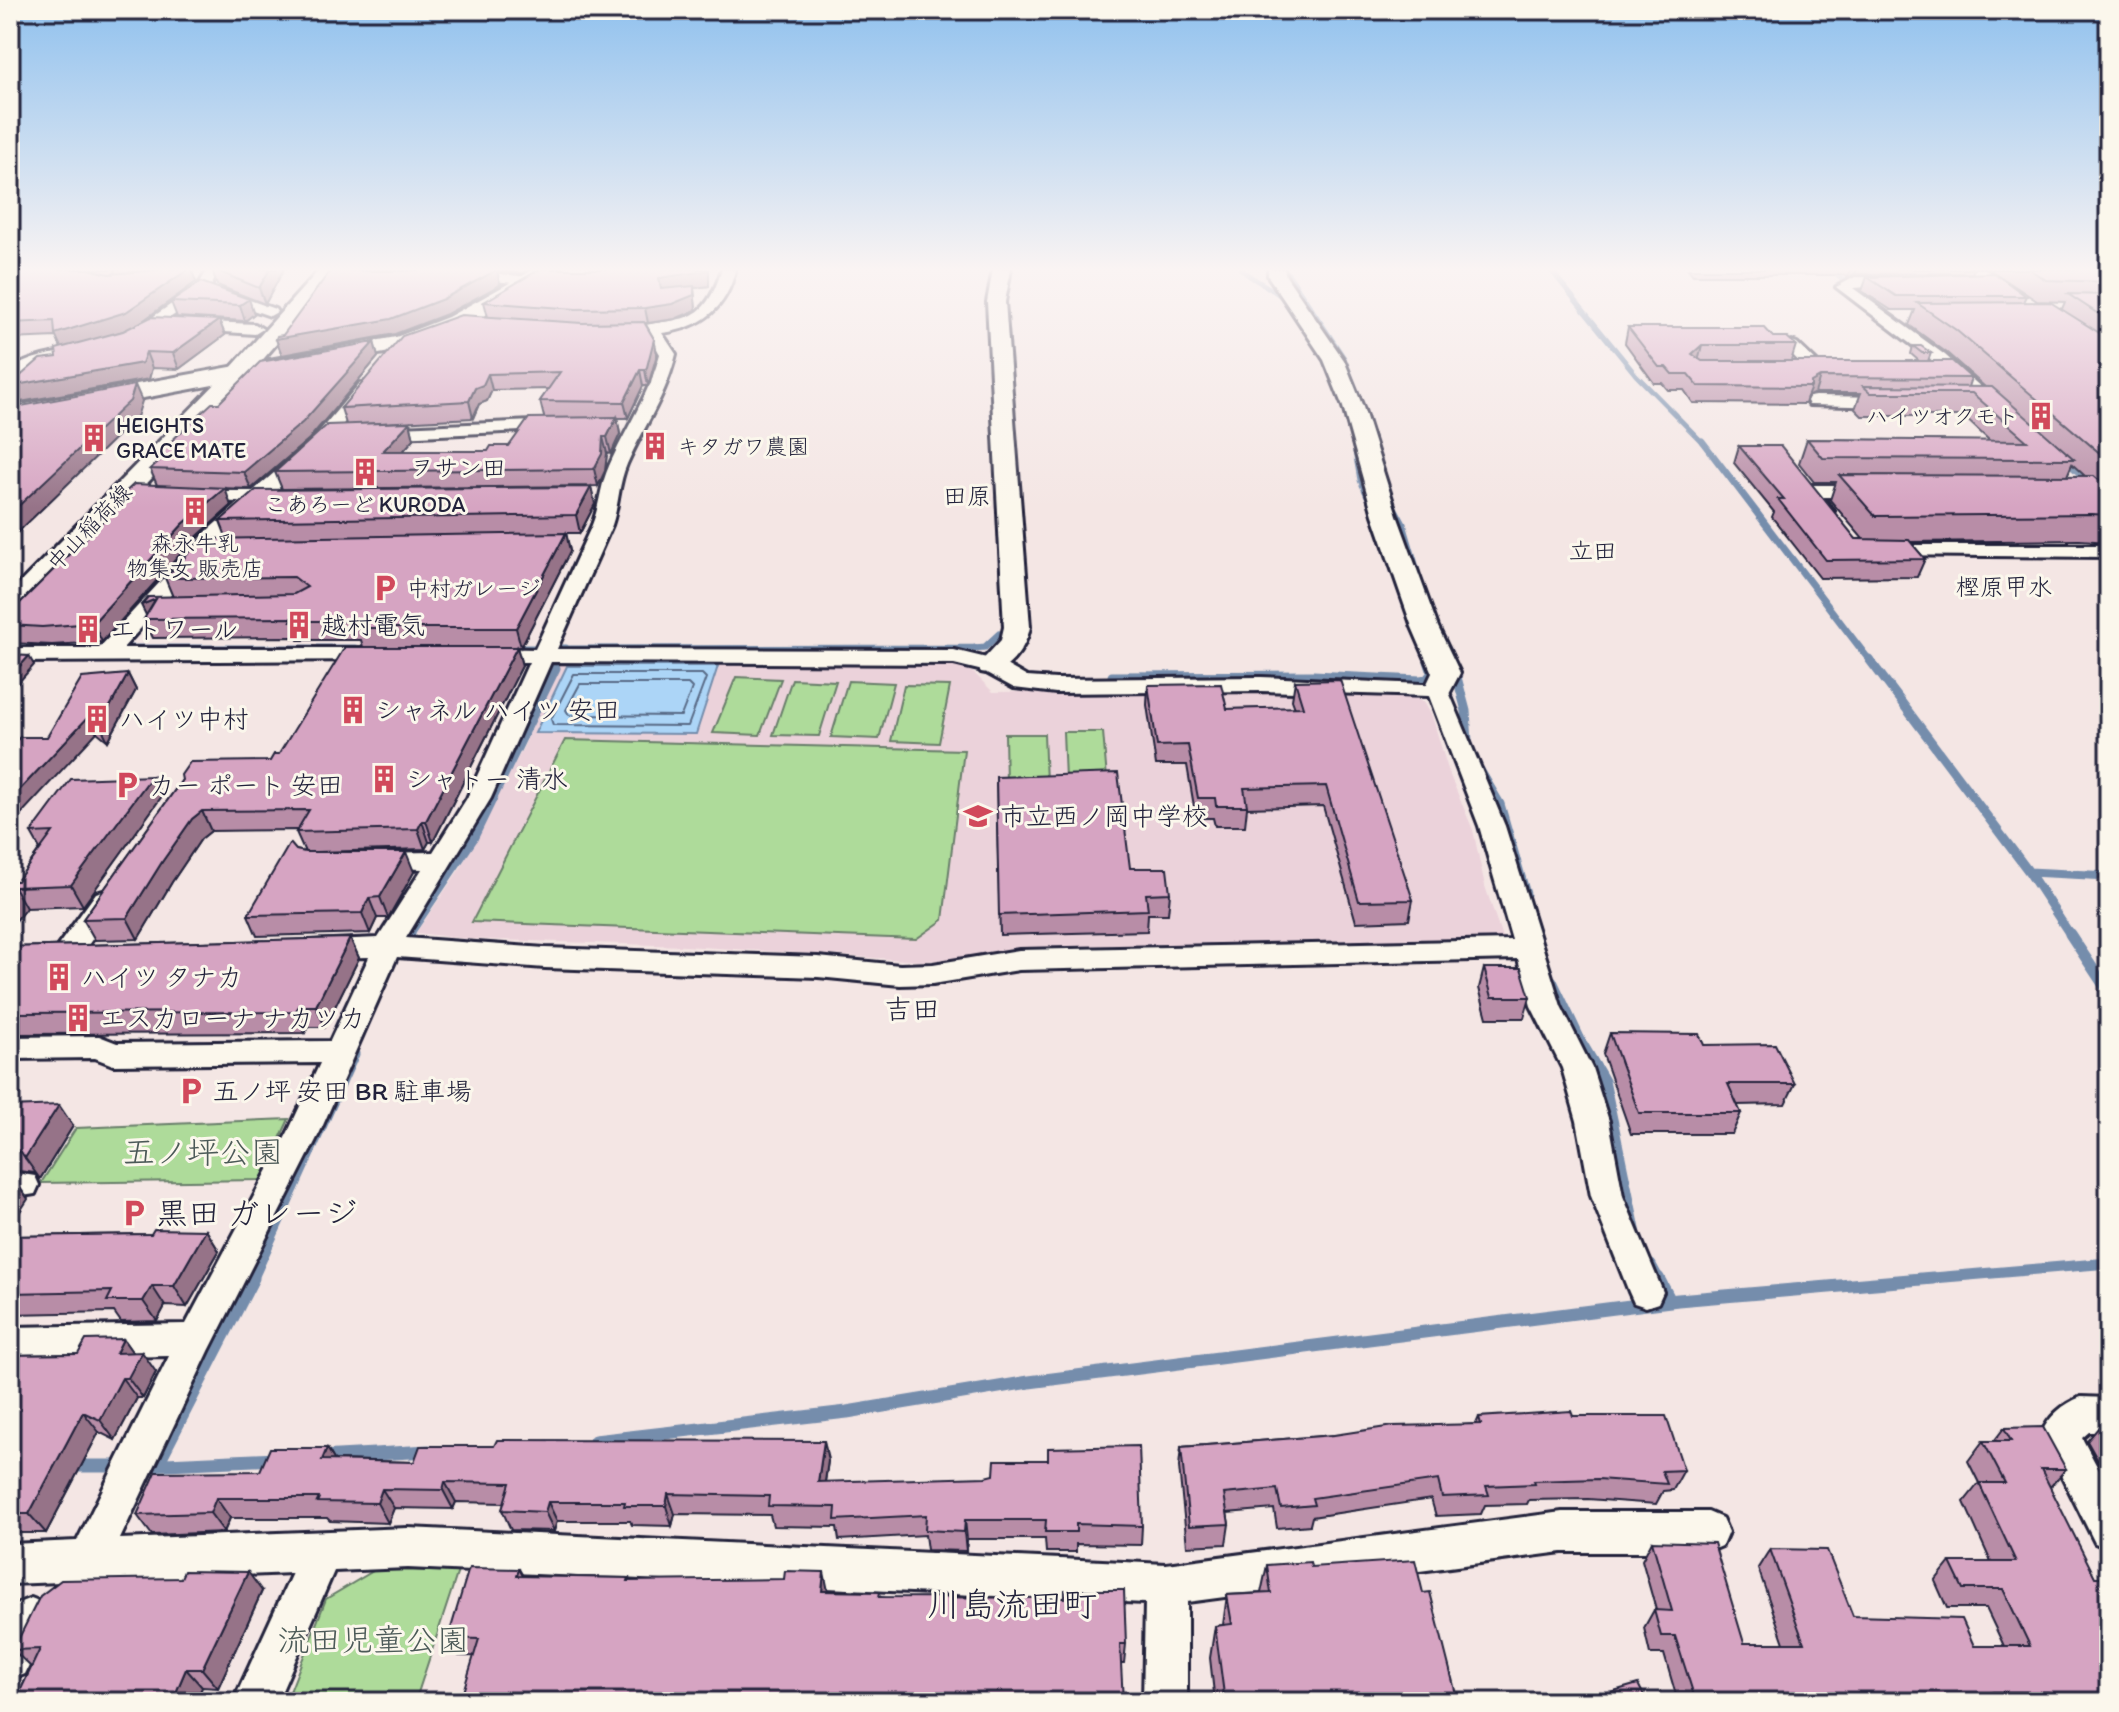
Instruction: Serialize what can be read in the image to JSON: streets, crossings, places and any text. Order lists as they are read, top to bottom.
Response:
{
  "streets": {
    "main road": ["中山稲荷線"]
  },
  "districts": [
    "ヲサン田",
    "田原",
    "立田",
    "樫原甲水",
    "吉田",
    "川島流田町"
  ],
  "parks": ["五ノ坪公園", "流田児童公園"],
  "places": {
    "building": [
      "ハイツオクモト",
      "HEIGHTS GRACE MATE",
      "キタガワ農園",
      "こあろーど KURODA",
      "森永牛乳 物集女 販売店",
      "越村電気",
      "エトワール",
      "シャネル ハイツ 安田",
      "ハイツ中村",
      "シャトー 清水",
      "ハイツ タナカ",
      "エスカローナ ナカツカ"
    ],
    "parking": [
      "中村ガレージ",
      "カー ポート 安田",
      "五ノ坪 安田 BR 駐車場",
      "黒田 ガレージ"
    ],
    "school or university": ["市立西ノ岡中学校"]
  }
}
